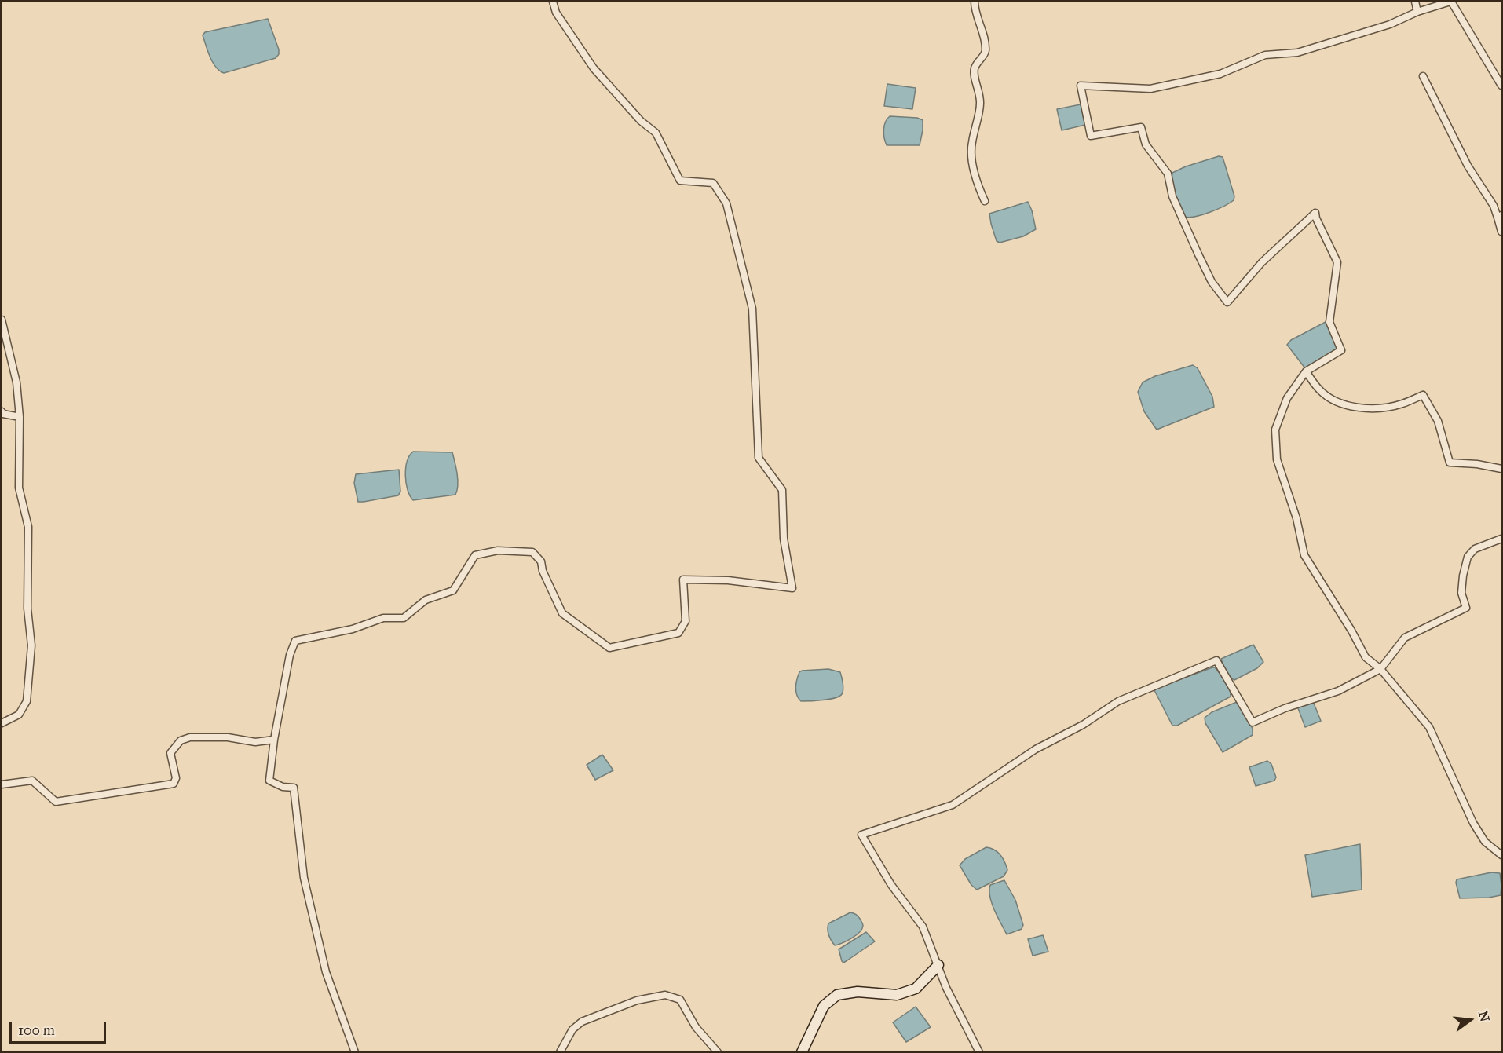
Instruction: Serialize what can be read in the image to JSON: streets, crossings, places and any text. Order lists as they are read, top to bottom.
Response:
{
  "scale_bar": "100 m",
  "north": "right"
}
